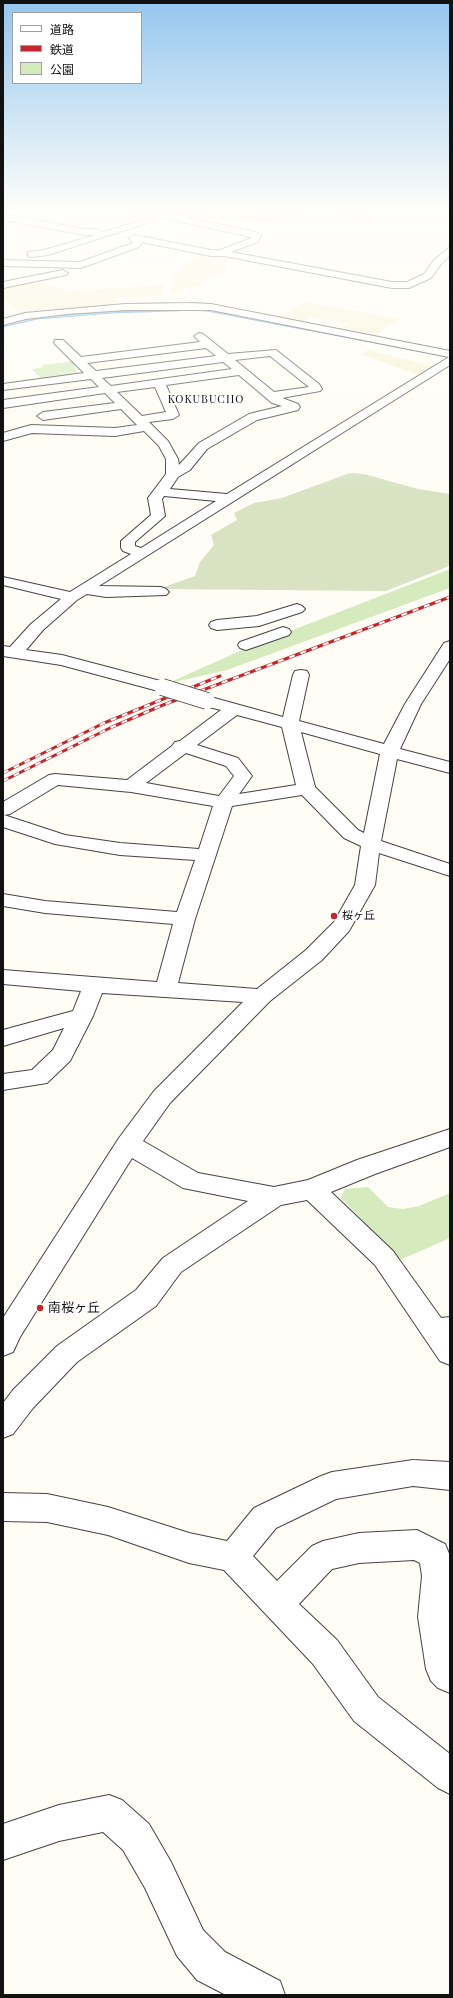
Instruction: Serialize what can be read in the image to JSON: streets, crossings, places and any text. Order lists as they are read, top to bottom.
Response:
{
  "districts": ["KOKUBUCHO"],
  "places": ["桜ヶ丘", "南桜ヶ丘"],
  "legend": ["道路", "鉄道", "公園"]
}
